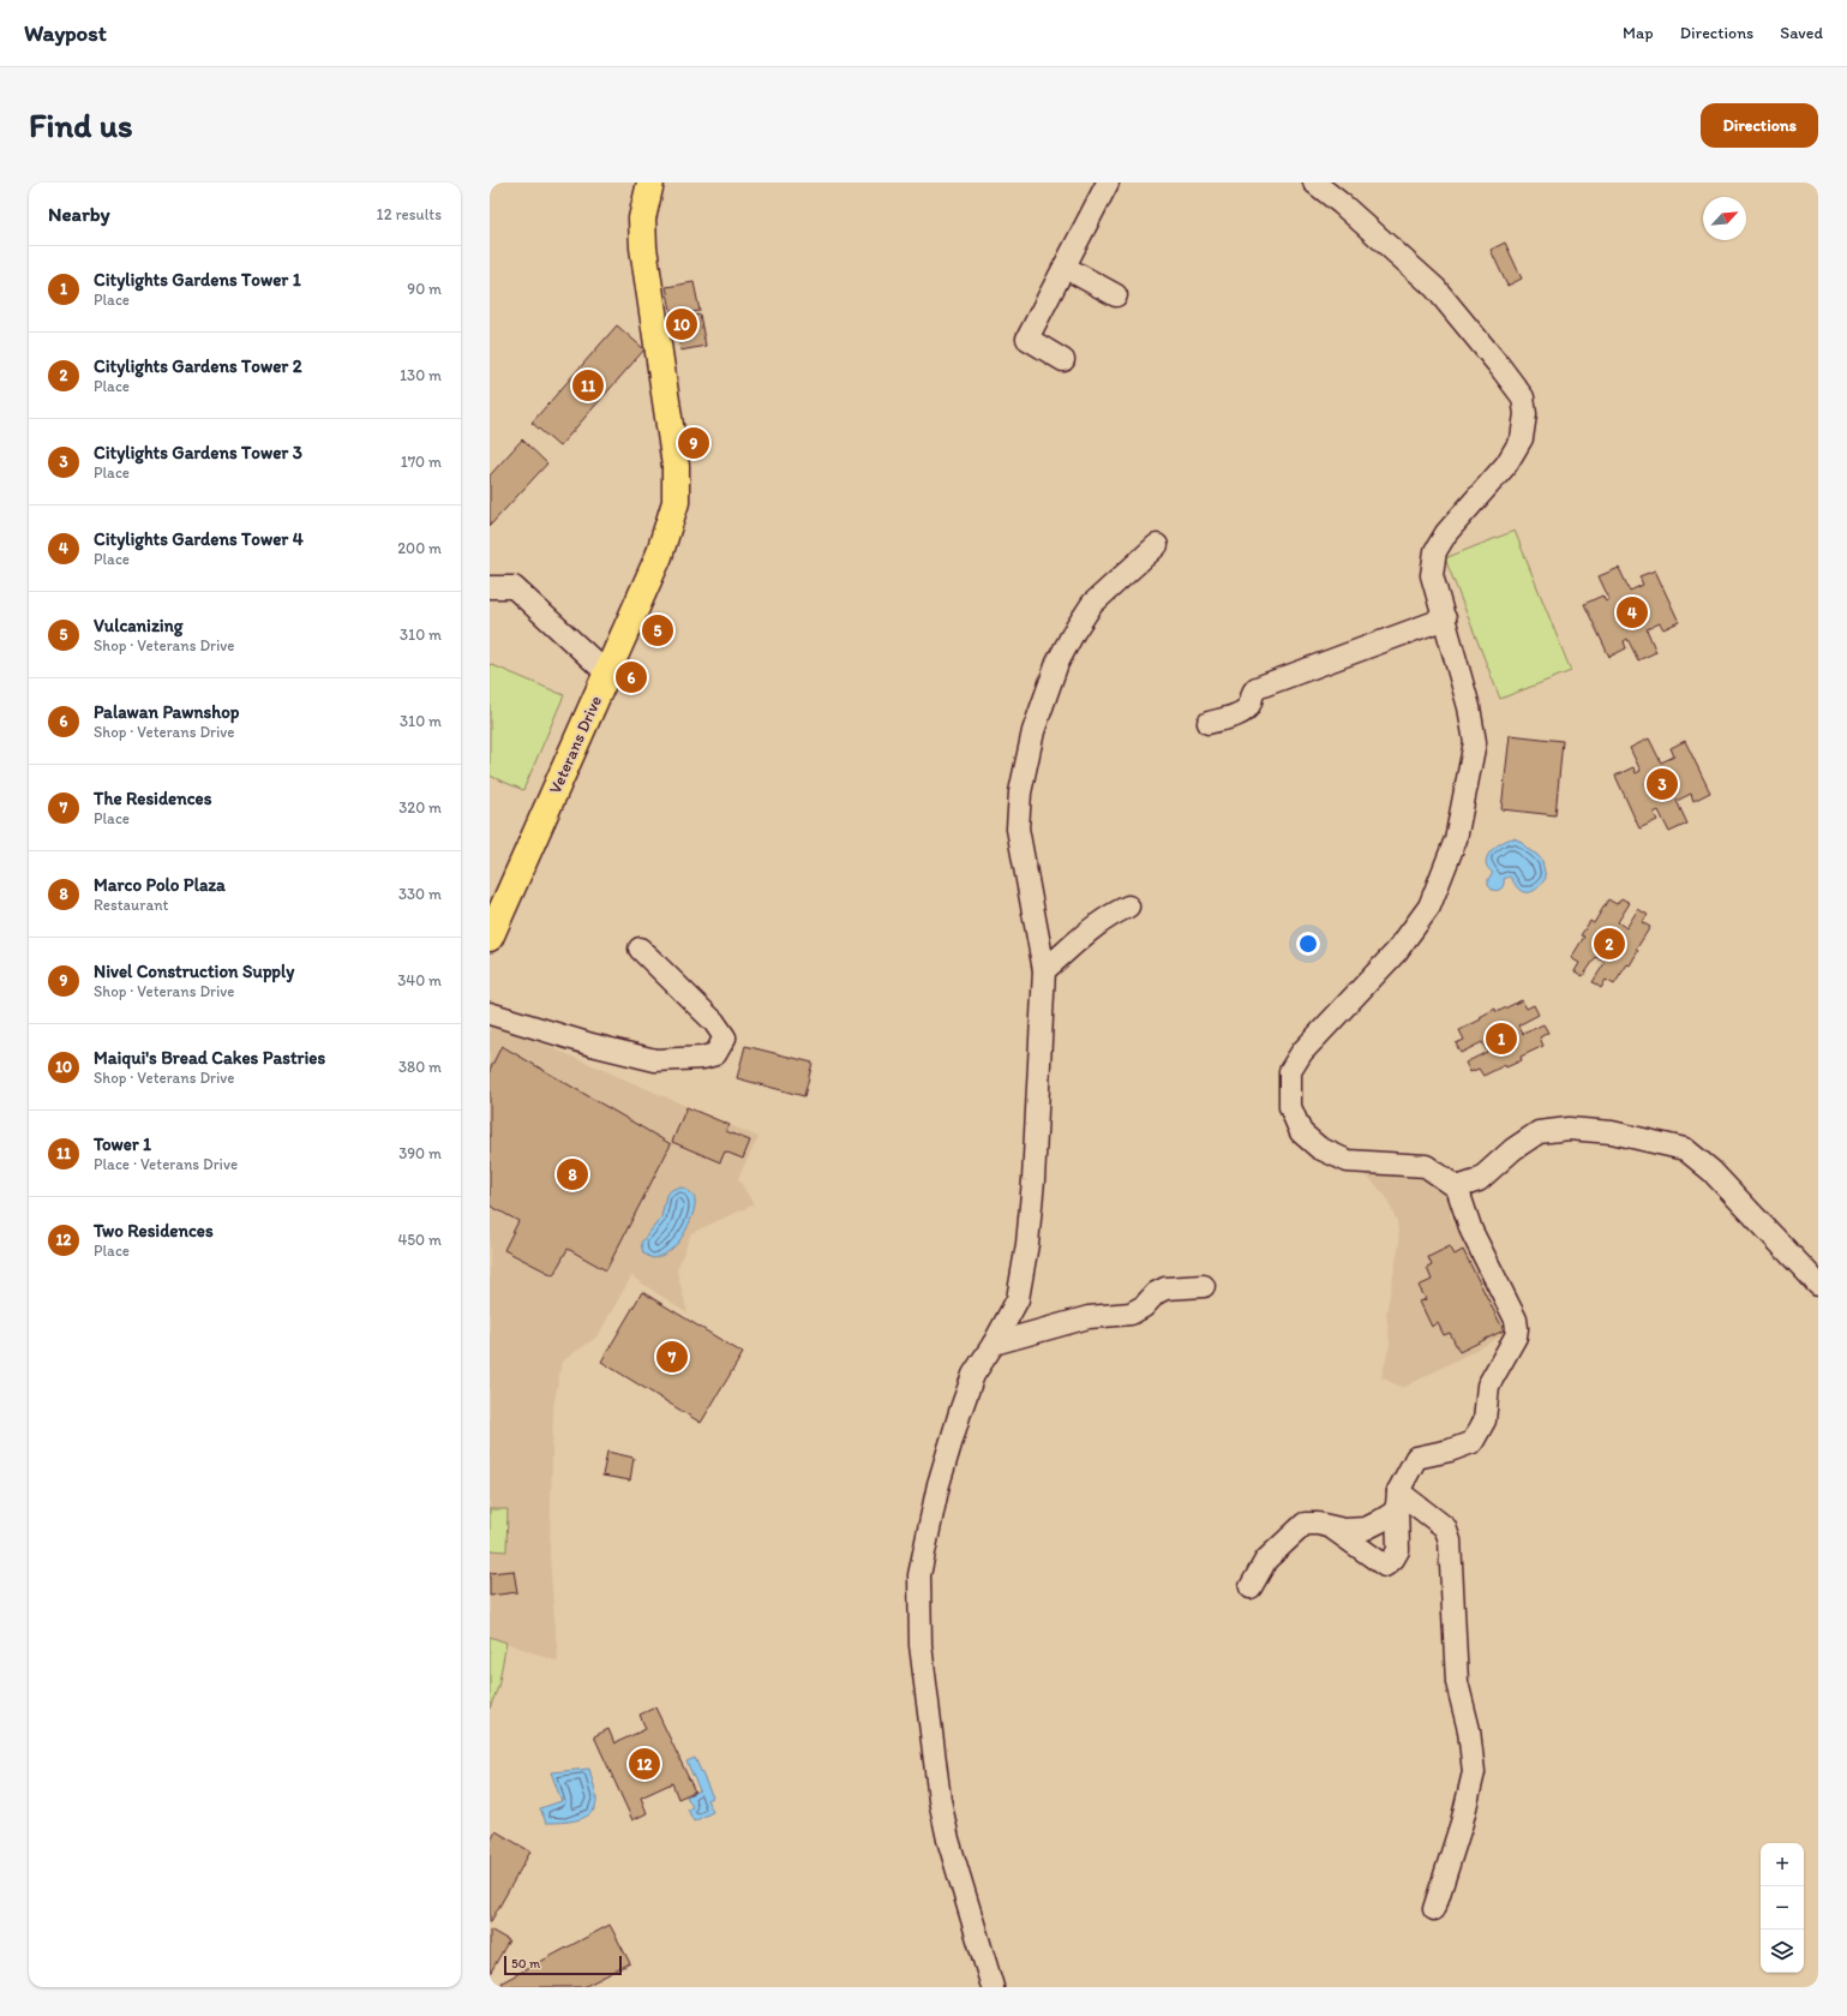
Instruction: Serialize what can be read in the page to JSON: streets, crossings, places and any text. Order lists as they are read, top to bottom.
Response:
{
  "streets": {
    "main road": ["Veterans Drive"]
  },
  "scale_bar": "50 m",
  "north": "top right",
  "page": {
    "header": "Waypost",
    "nav": ["Map", "Directions", "Saved"],
    "buttons": "Directions",
    "title": "Find us",
    "heading": ["Nearby", "12 results"],
    "list": [
      {
        "mark": "1",
        "name": "Citylights Gardens Tower 1",
        "note": "Place",
        "value": "90 m"
      },
      {
        "mark": "2",
        "name": "Citylights Gardens Tower 2",
        "note": "Place",
        "value": "130 m"
      },
      {
        "mark": "3",
        "name": "Citylights Gardens Tower 3",
        "note": "Place",
        "value": "170 m"
      },
      {
        "mark": "4",
        "name": "Citylights Gardens Tower 4",
        "note": "Place",
        "value": "200 m"
      },
      {
        "mark": "5",
        "name": "Vulcanizing",
        "note": "Shop · Veterans Drive",
        "value": "310 m"
      },
      {
        "mark": "6",
        "name": "Palawan Pawnshop",
        "note": "Shop · Veterans Drive",
        "value": "310 m"
      },
      {
        "mark": "7",
        "name": "The Residences",
        "note": "Place",
        "value": "320 m"
      },
      {
        "mark": "8",
        "name": "Marco Polo Plaza",
        "note": "Restaurant",
        "value": "330 m"
      },
      {
        "mark": "9",
        "name": "Nivel Construction Supply",
        "note": "Shop · Veterans Drive",
        "value": "340 m"
      },
      {
        "mark": "10",
        "name": "Maiqui's Bread Cakes Pastries",
        "note": "Shop · Veterans Drive",
        "value": "380 m"
      },
      {
        "mark": "11",
        "name": "Tower 1",
        "note": "Place · Veterans Drive",
        "value": "390 m"
      },
      {
        "mark": "12",
        "name": "Two Residences",
        "note": "Place",
        "value": "450 m"
      }
    ],
    "pins": [
      "10",
      "11",
      "9",
      "4",
      "5",
      "6",
      "3",
      "2",
      "1",
      "8",
      "7",
      "12"
    ],
    "map_buttons": ["+", "−"],
    "scale": "50 m"
  }
}
